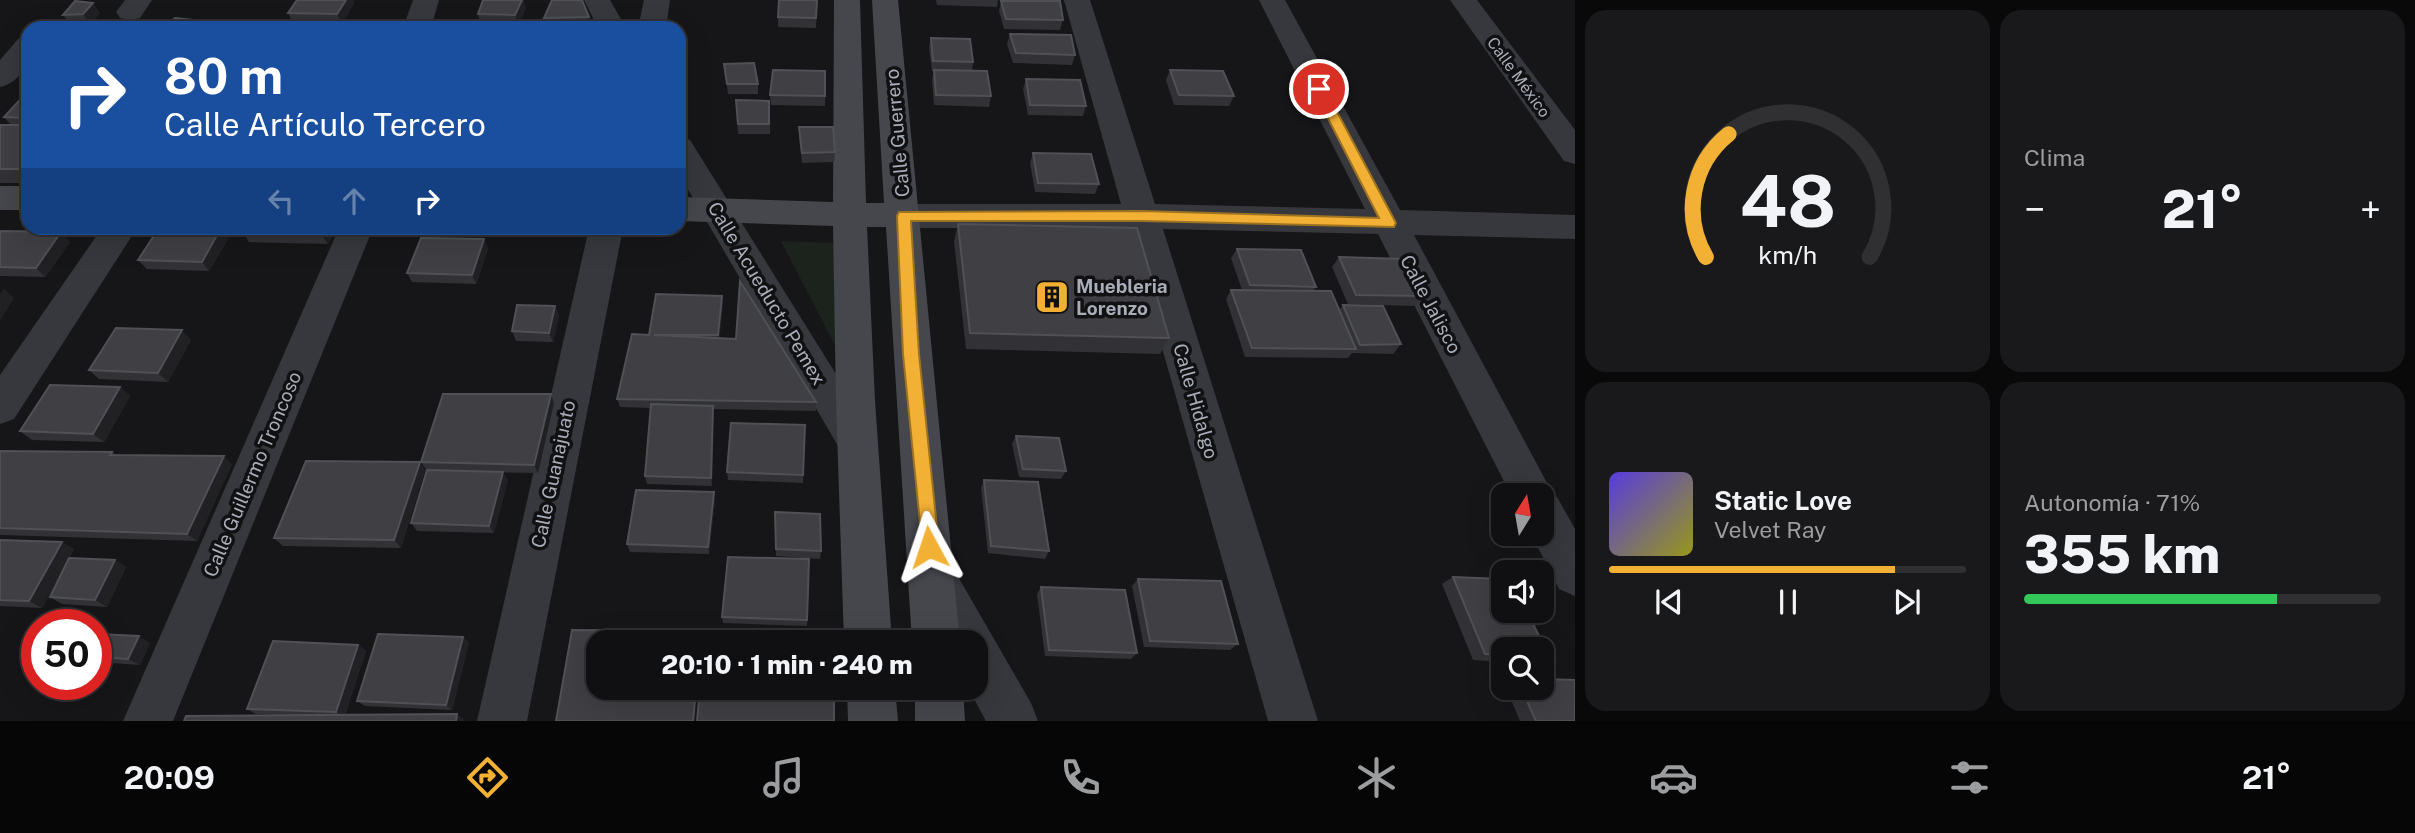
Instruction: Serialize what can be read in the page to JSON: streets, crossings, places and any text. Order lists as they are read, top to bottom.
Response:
{
  "streets": {
    "main road": ["Calle Guerrero"],
    "street": [
      "Calle México",
      "Calle Acueducto Pemex",
      "Calle Jalisco",
      "Calle Hidalgo",
      "Calle Guillermo Troncoso",
      "Calle Guanajuato"
    ]
  },
  "places": {
    "building": ["Muebleria Lorenzo"]
  },
  "north": "top",
  "page": {
    "tile": [
      "Clima",
      ["Autonomía · 71%", "355 km"]
    ],
    "turn": ["80 m", "Calle Artículo Tercero"],
    "heat": ["−", "21°", "+"],
    "song": ["Static Love", "Velvet Ray"],
    "limit": "50",
    "trip": "20:10 · 1 min · 240 m",
    "tabs": ["20:09", "21°"],
    "gauge": ["48", "km/h"]
  }
}
